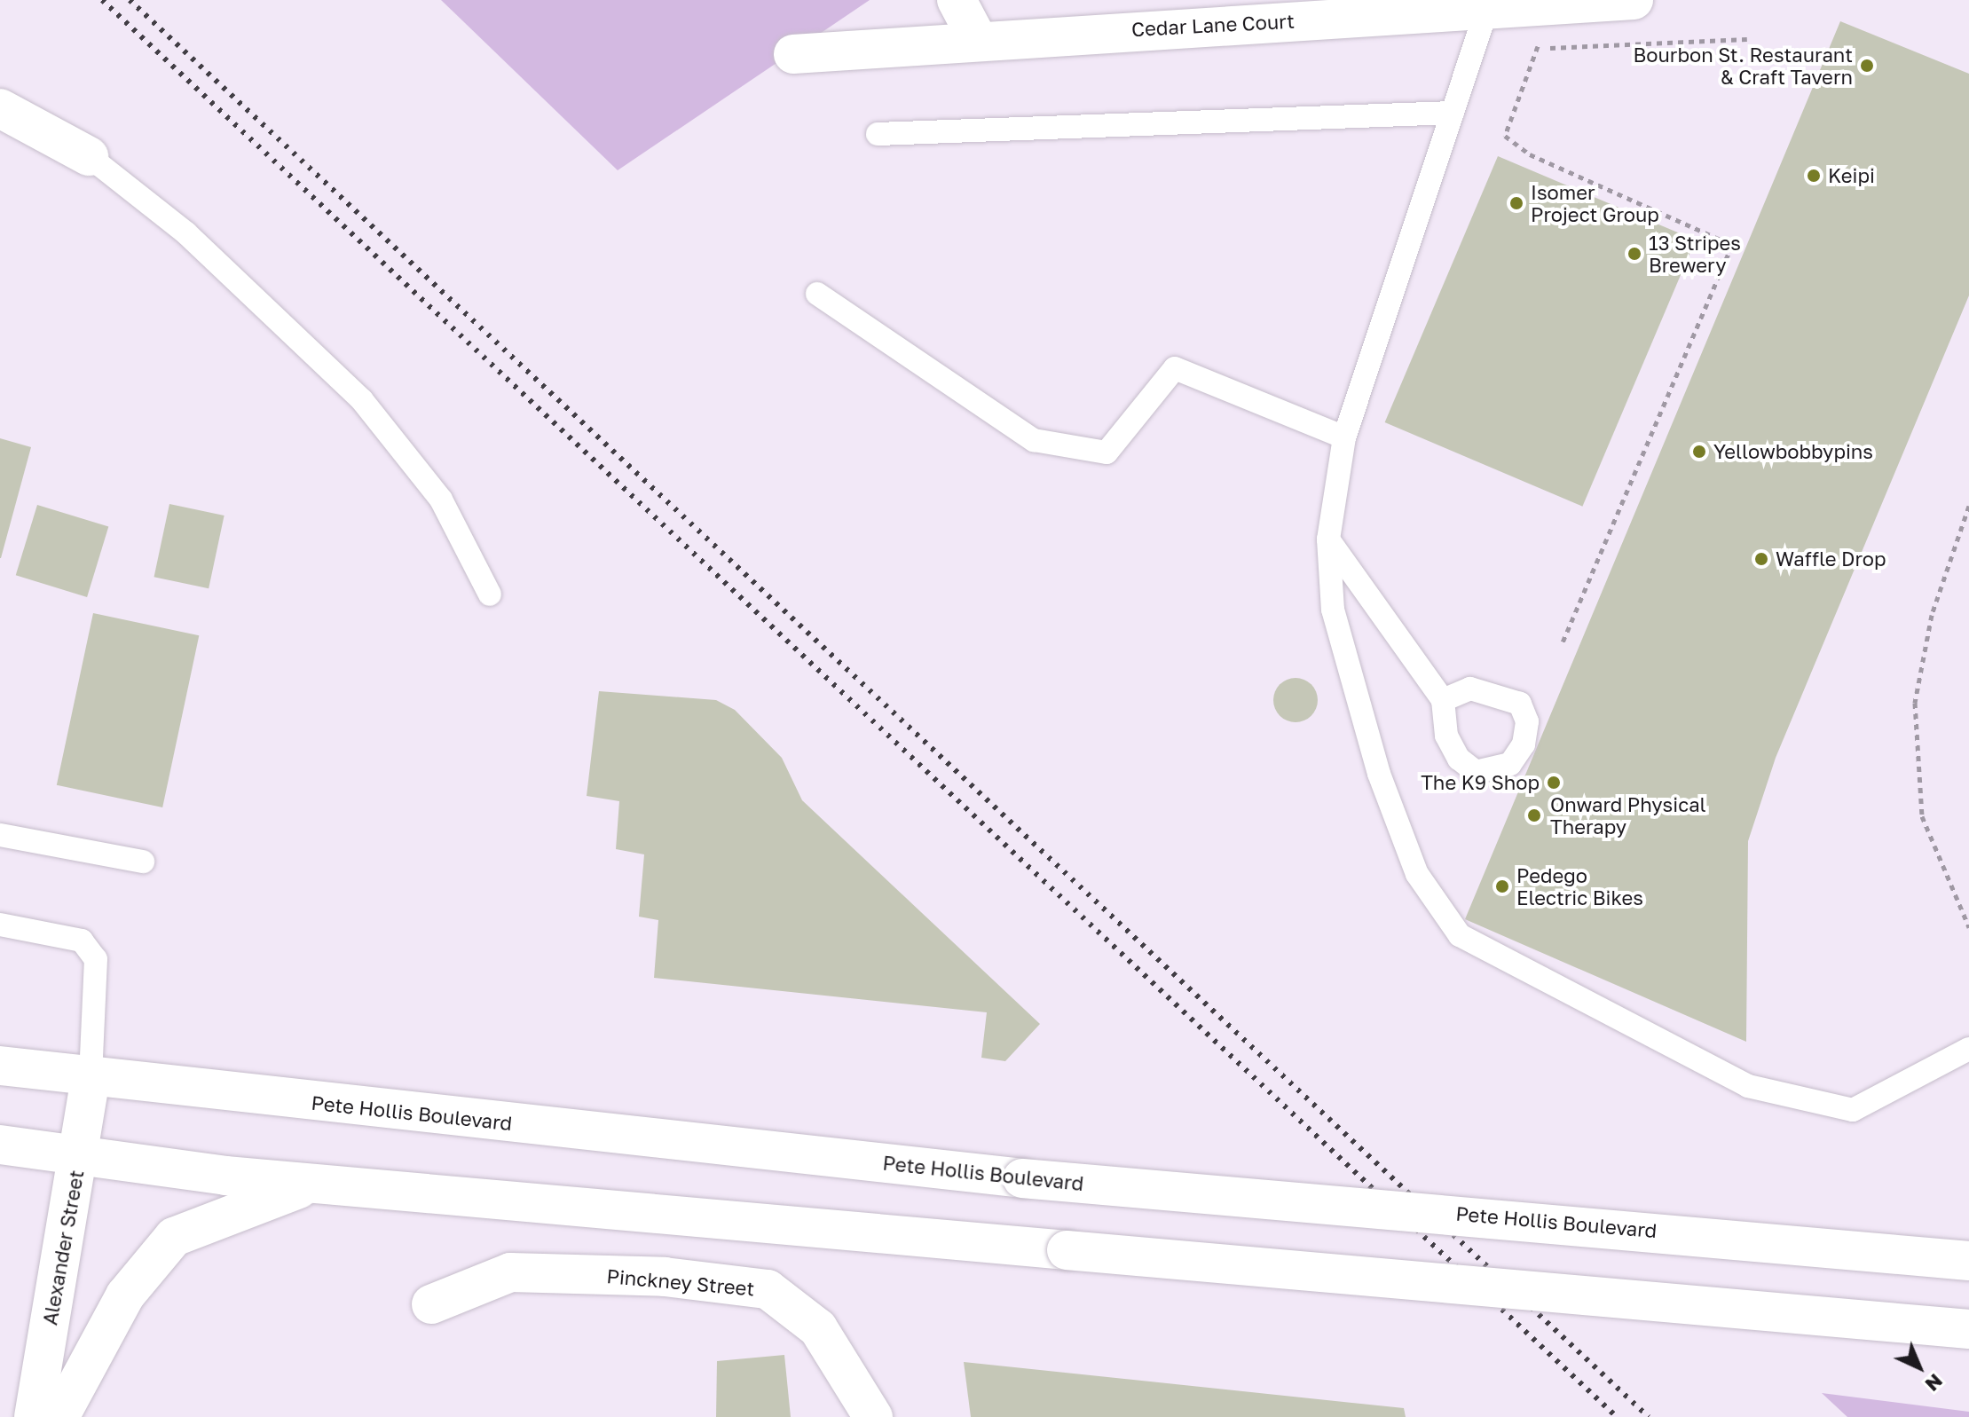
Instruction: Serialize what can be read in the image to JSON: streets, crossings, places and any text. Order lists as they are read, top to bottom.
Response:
{
  "streets": {
    "main road": [
      "Cedar Lane Court",
      "Pete Hollis Boulevard",
      "Alexander Street",
      "Pinckney Street"
    ]
  },
  "crossings": [
    ["Pete Hollis Boulevard", "Alexander Street"]
  ],
  "places": [
    "Bourbon St. Restaurant & Craft Tavern",
    "Keipi",
    "Isomer Project Group",
    "13 Stripes Brewery",
    "Yellowbobbypins",
    "Waffle Drop",
    "The K9 Shop",
    "Onward Physical Therapy",
    "Pedego Electric Bikes"
  ],
  "north": "bottom right"
}
